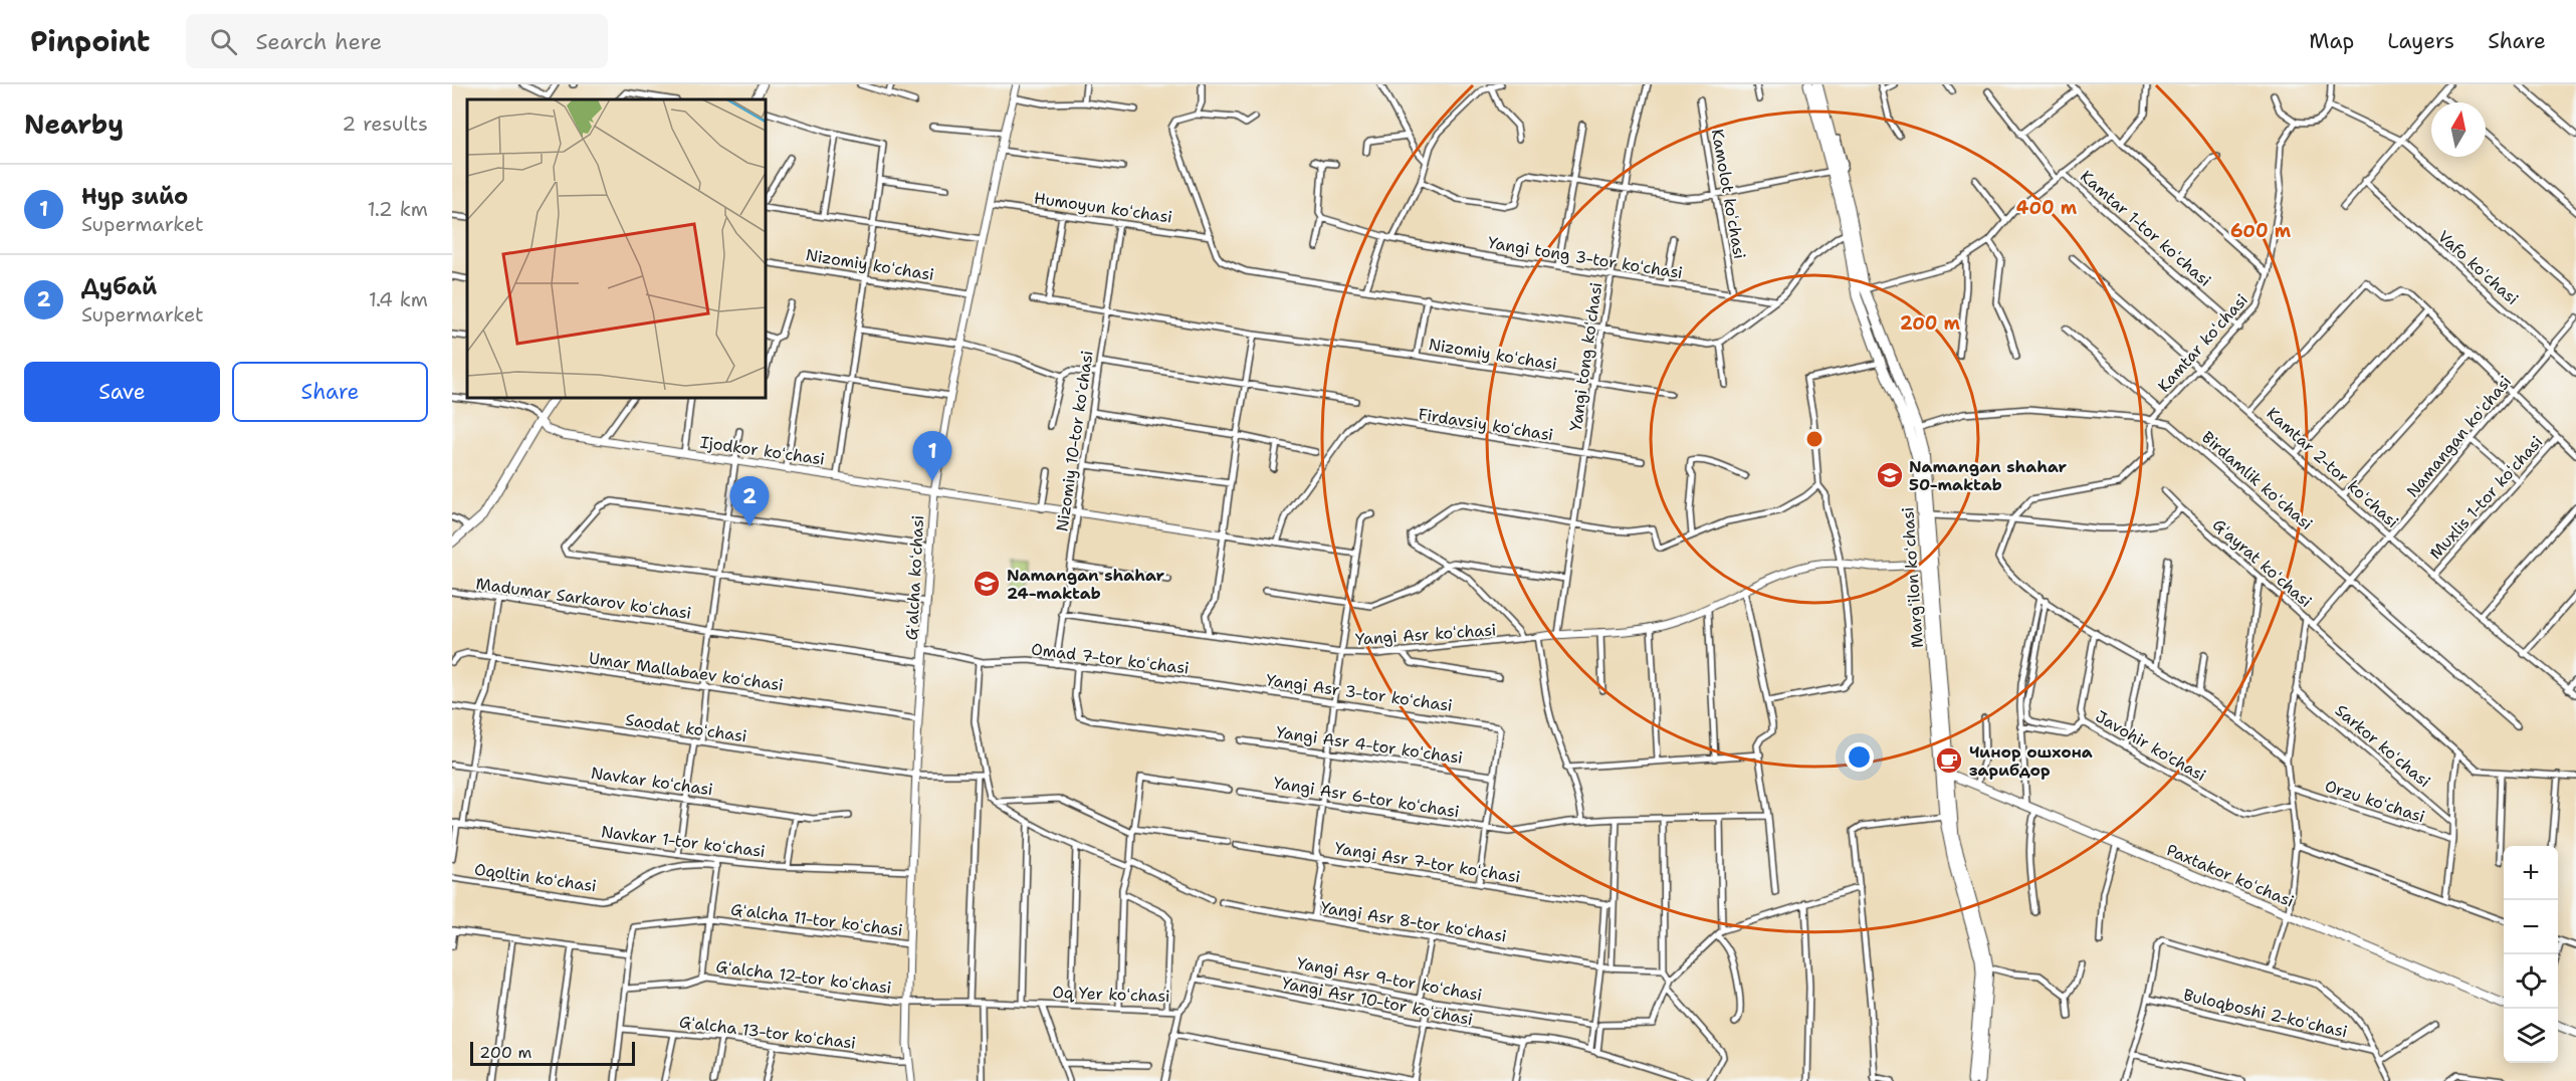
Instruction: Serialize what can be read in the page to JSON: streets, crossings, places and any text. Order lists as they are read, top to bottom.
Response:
{
  "streets": {
    "main road": ["Margʻilon koʻchasi", "Paxtakor koʻchasi"],
    "street": [
      "Kamolot koʻchasi",
      "Humoyun koʻchasi",
      "Kamtar 1-tor koʻchasi",
      "Yangi tong 3-tor koʻchasi",
      "Nizomiy koʻchasi",
      "Vafo koʻchasi",
      "Kamtar koʻchasi",
      "Yangi tong koʻchasi",
      "Firdavsiy koʻchasi",
      "Namangan koʻchasi",
      "Nizomiy 10-tor koʻchasi",
      "Ijodkor koʻchasi",
      "Kamtar 2-tor koʻchasi",
      "Birdamlik koʻchasi",
      "Muxlis 1-tor koʻchasi",
      "Gʻayrat koʻchasi",
      "Gʻalcha koʻchasi",
      "Madumar Sarkarov koʻchasi",
      "Yangi Asr koʻchasi",
      "Omad 7-tor koʻchasi",
      "Umar Mallabaev koʻchasi",
      "Yangi Asr 3-tor koʻchasi",
      "Saodat koʻchasi",
      "Yangi Asr 4-tor koʻchasi",
      "Javohir ko'chasi",
      "Sarkor koʻchasi",
      "Navkar koʻchasi",
      "Yangi Asr 6-tor koʻchasi",
      "Orzu koʻchasi",
      "Navkar 1-tor koʻchasi",
      "Yangi Asr 7-tor koʻchasi",
      "Oqoltin koʻchasi",
      "Gʻalcha 11-tor koʻchasi",
      "Yangi Asr 8-tor koʻchasi",
      "Gʻalcha 12-tor koʻchasi",
      "Yangi Asr 9-tor koʻchasi",
      "Oq Yer koʻchasi",
      "Yangi Asr 10-tor koʻchasi",
      "Buloqboshi 2-koʻchasi",
      "Gʻalcha 13-tor koʻchasi"
    ]
  },
  "crossings": [
    ["Kamolot koʻchasi", "Yangi tong 3-tor koʻchasi"],
    ["Humoyun koʻchasi", "Nizomiy 10-tor koʻchasi"],
    ["Humoyun koʻchasi", "Gʻalcha koʻchasi"],
    ["Kamtar 1-tor koʻchasi", "Kamtar koʻchasi"],
    ["Yangi tong 3-tor koʻchasi", "Yangi tong koʻchasi"],
    ["Nizomiy koʻchasi", "Yangi tong koʻchasi"],
    ["Nizomiy koʻchasi", "Nizomiy 10-tor koʻchasi"],
    ["Nizomiy koʻchasi", "Gʻalcha koʻchasi"],
    ["Vafo koʻchasi", "Namangan koʻchasi"],
    ["Kamtar koʻchasi", "Kamtar 2-tor koʻchasi"],
    ["Kamtar koʻchasi", "Birdamlik koʻchasi"],
    ["Yangi tong koʻchasi", "Firdavsiy koʻchasi"],
    ["Namangan koʻchasi", "Kamtar 2-tor koʻchasi"],
    ["Namangan koʻchasi", "Birdamlik koʻchasi"],
    ["Namangan koʻchasi", "Gʻayrat koʻchasi"],
    ["Nizomiy 10-tor koʻchasi", "Ijodkor koʻchasi"],
    ["Nizomiy 10-tor koʻchasi", "Yangi Asr koʻchasi"],
    ["Nizomiy 10-tor koʻchasi", "Omad 7-tor koʻchasi"],
    ["Ijodkor koʻchasi", "Gʻalcha koʻchasi"],
    ["Kamtar 2-tor koʻchasi", "Muxlis 1-tor koʻchasi"],
    ["Birdamlik koʻchasi", "Margʻilon koʻchasi"],
    ["Gʻalcha koʻchasi", "Madumar Sarkarov koʻchasi"],
    ["Gʻalcha koʻchasi", "Omad 7-tor koʻchasi"],
    ["Gʻalcha koʻchasi", "Umar Mallabaev koʻchasi"],
    ["Gʻalcha koʻchasi", "Saodat koʻchasi"],
    ["Gʻalcha koʻchasi", "Navkar 1-tor koʻchasi"],
    ["Gʻalcha koʻchasi", "Gʻalcha 11-tor koʻchasi"],
    ["Gʻalcha koʻchasi", "Gʻalcha 12-tor koʻchasi"],
    ["Gʻalcha koʻchasi", "Oq Yer koʻchasi"],
    ["Gʻalcha koʻchasi", "Gʻalcha 13-tor koʻchasi"],
    ["Margʻilon koʻchasi", "Paxtakor koʻchasi"],
    ["Omad 7-tor koʻchasi", "Yangi Asr 3-tor koʻchasi"],
    ["Yangi Asr 3-tor koʻchasi", "Yangi Asr 4-tor koʻchasi"],
    ["Navkar 1-tor koʻchasi", "Oqoltin koʻchasi"],
    ["Gʻalcha 11-tor koʻchasi", "Gʻalcha 12-tor koʻchasi"],
    ["Gʻalcha 12-tor koʻchasi", "Oq Yer koʻchasi"],
    ["Yangi Asr 9-tor koʻchasi", "Yangi Asr 10-tor koʻchasi"]
  ],
  "places": {
    "school or university": ["Namangan shahar 50-maktab", "Namangan shahar 24-maktab"],
    "cafe": ["Чинор ошхона зарибдор"]
  },
  "scale_bar": "200 m",
  "north": "top",
  "page": {
    "header": "Pinpoint",
    "search": "Search here",
    "nav": ["Map", "Layers", "Share"],
    "heading": ["Nearby", "2 results"],
    "list": [
      {
        "mark": "1",
        "name": "Нур зийо",
        "note": "Supermarket",
        "value": "1.2 km"
      },
      {
        "mark": "2",
        "name": "Дубай",
        "note": "Supermarket",
        "value": "1.4 km"
      }
    ],
    "buttons": ["Save", "Share"],
    "pins": ["1", "2"],
    "map_buttons": ["+", "−"],
    "scale": "200 m"
  },
  "rings": ["400 m", "600 m", "200 m"]
}
